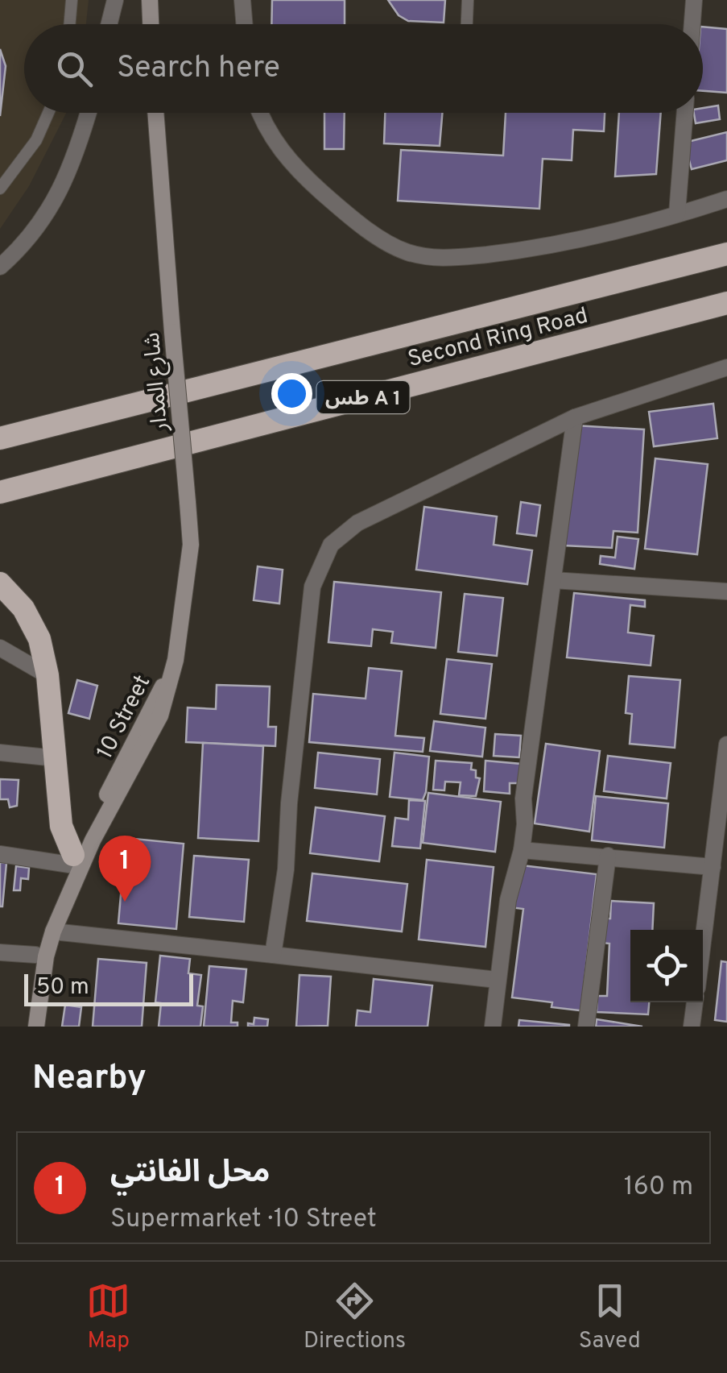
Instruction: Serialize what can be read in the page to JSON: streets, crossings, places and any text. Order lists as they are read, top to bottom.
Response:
{
  "streets": {
    "highway": ["Second Ring Road", "طس A 1"],
    "main road": ["شارع المدار", "10 Street"]
  },
  "crossings": [
    ["شارع المدار", "10 Street"]
  ],
  "scale_bar": "50 m",
  "page": {
    "search": "Search here",
    "pins": "1",
    "scale": "50 m",
    "heading": "Nearby",
    "list": [
      {
        "mark": "1",
        "name": "محل الفانتي",
        "note": "Supermarket · 10 Street",
        "value": "160 m"
      }
    ],
    "nav": ["Map", "Directions", "Saved"]
  }
}
